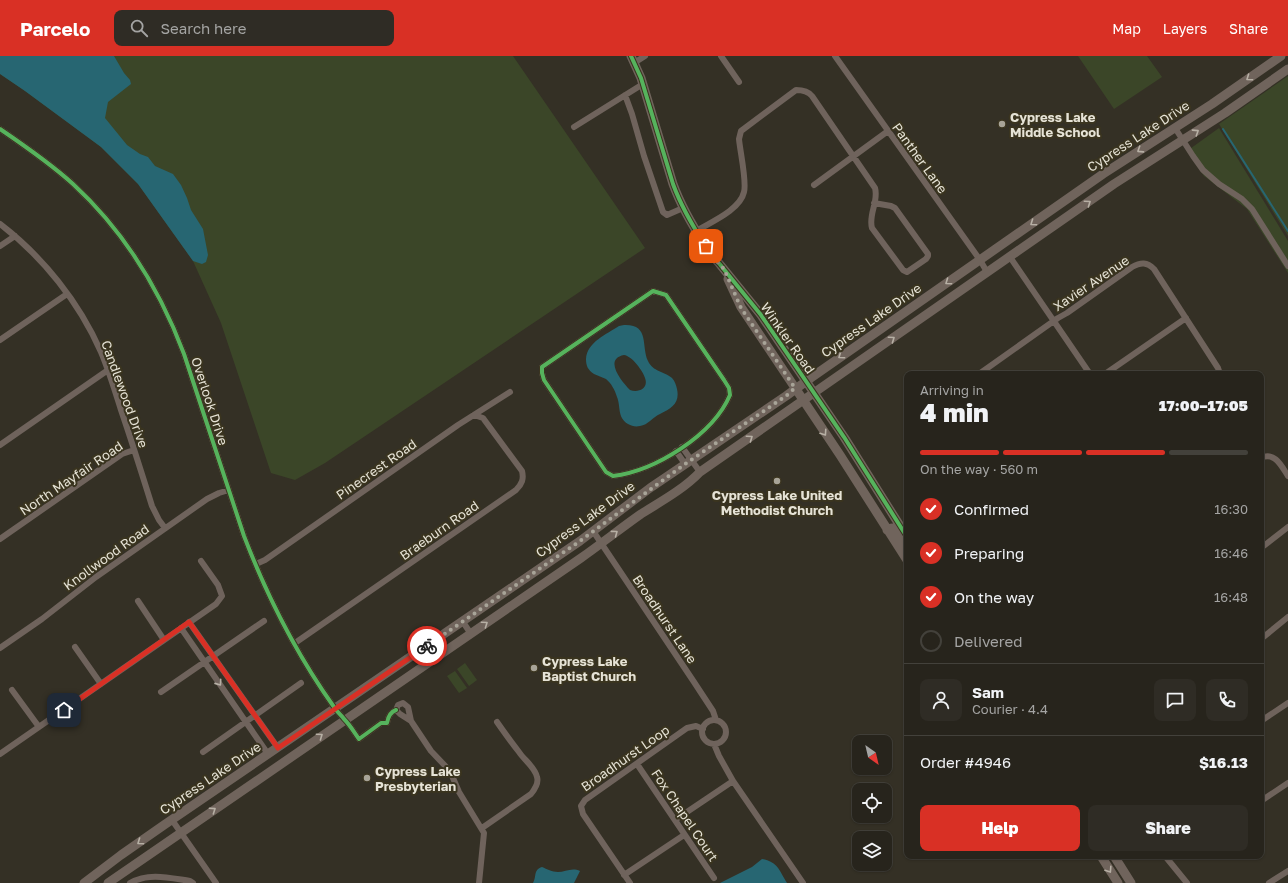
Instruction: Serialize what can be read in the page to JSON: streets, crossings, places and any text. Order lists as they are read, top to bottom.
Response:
{
  "streets": {
    "main road": ["Cypress Lake Drive", "Winkler Road"],
    "street": [
      "Panther Lane",
      "Xavier Avenue",
      "Candlewood Drive",
      "Overlook Drive",
      "Pinecrest Road",
      "North Mayfair Road",
      "Braeburn Road",
      "Knollwood Road",
      "Broadhurst Lane",
      "Broadhurst Loop",
      "Fox Chapel Court"
    ]
  },
  "crossings": [
    ["Cypress Lake Drive", "Panther Lane"],
    ["Cypress Lake Drive", "Winkler Road"],
    ["Cypress Lake Drive", "Overlook Drive"],
    ["Cypress Lake Drive", "Broadhurst Lane"],
    ["Candlewood Drive", "North Mayfair Road"],
    ["Candlewood Drive", "Knollwood Road"],
    ["Overlook Drive", "Pinecrest Road"],
    ["Overlook Drive", "Braeburn Road"],
    ["Overlook Drive", "Knollwood Road"],
    ["Pinecrest Road", "Braeburn Road"],
    ["Broadhurst Lane", "Broadhurst Loop"],
    ["Broadhurst Loop", "Fox Chapel Court"]
  ],
  "places": [
    "Cypress Lake Middle School",
    "Cypress Lake United Methodist Church",
    "Cypress Lake Baptist Church",
    "Cypress Lake Presbyterian"
  ],
  "north": "bottom right",
  "page": {
    "header": "Parcelo",
    "search": "Search here",
    "nav": ["Map", "Layers", "Share"],
    "heading": ["4 min", "Arriving in", "17:00–17:05"],
    "panel": [
      "Sam",
      "Courier · 4.4",
      "Order #4946",
      "$16.13"
    ],
    "bar": "On the way · 560 m",
    "list": [
      ["Confirmed", "16:30"],
      ["Preparing", "16:46"],
      ["On the way", "16:48"],
      "Delivered"
    ],
    "buttons": ["Help", "Share"]
  }
}
